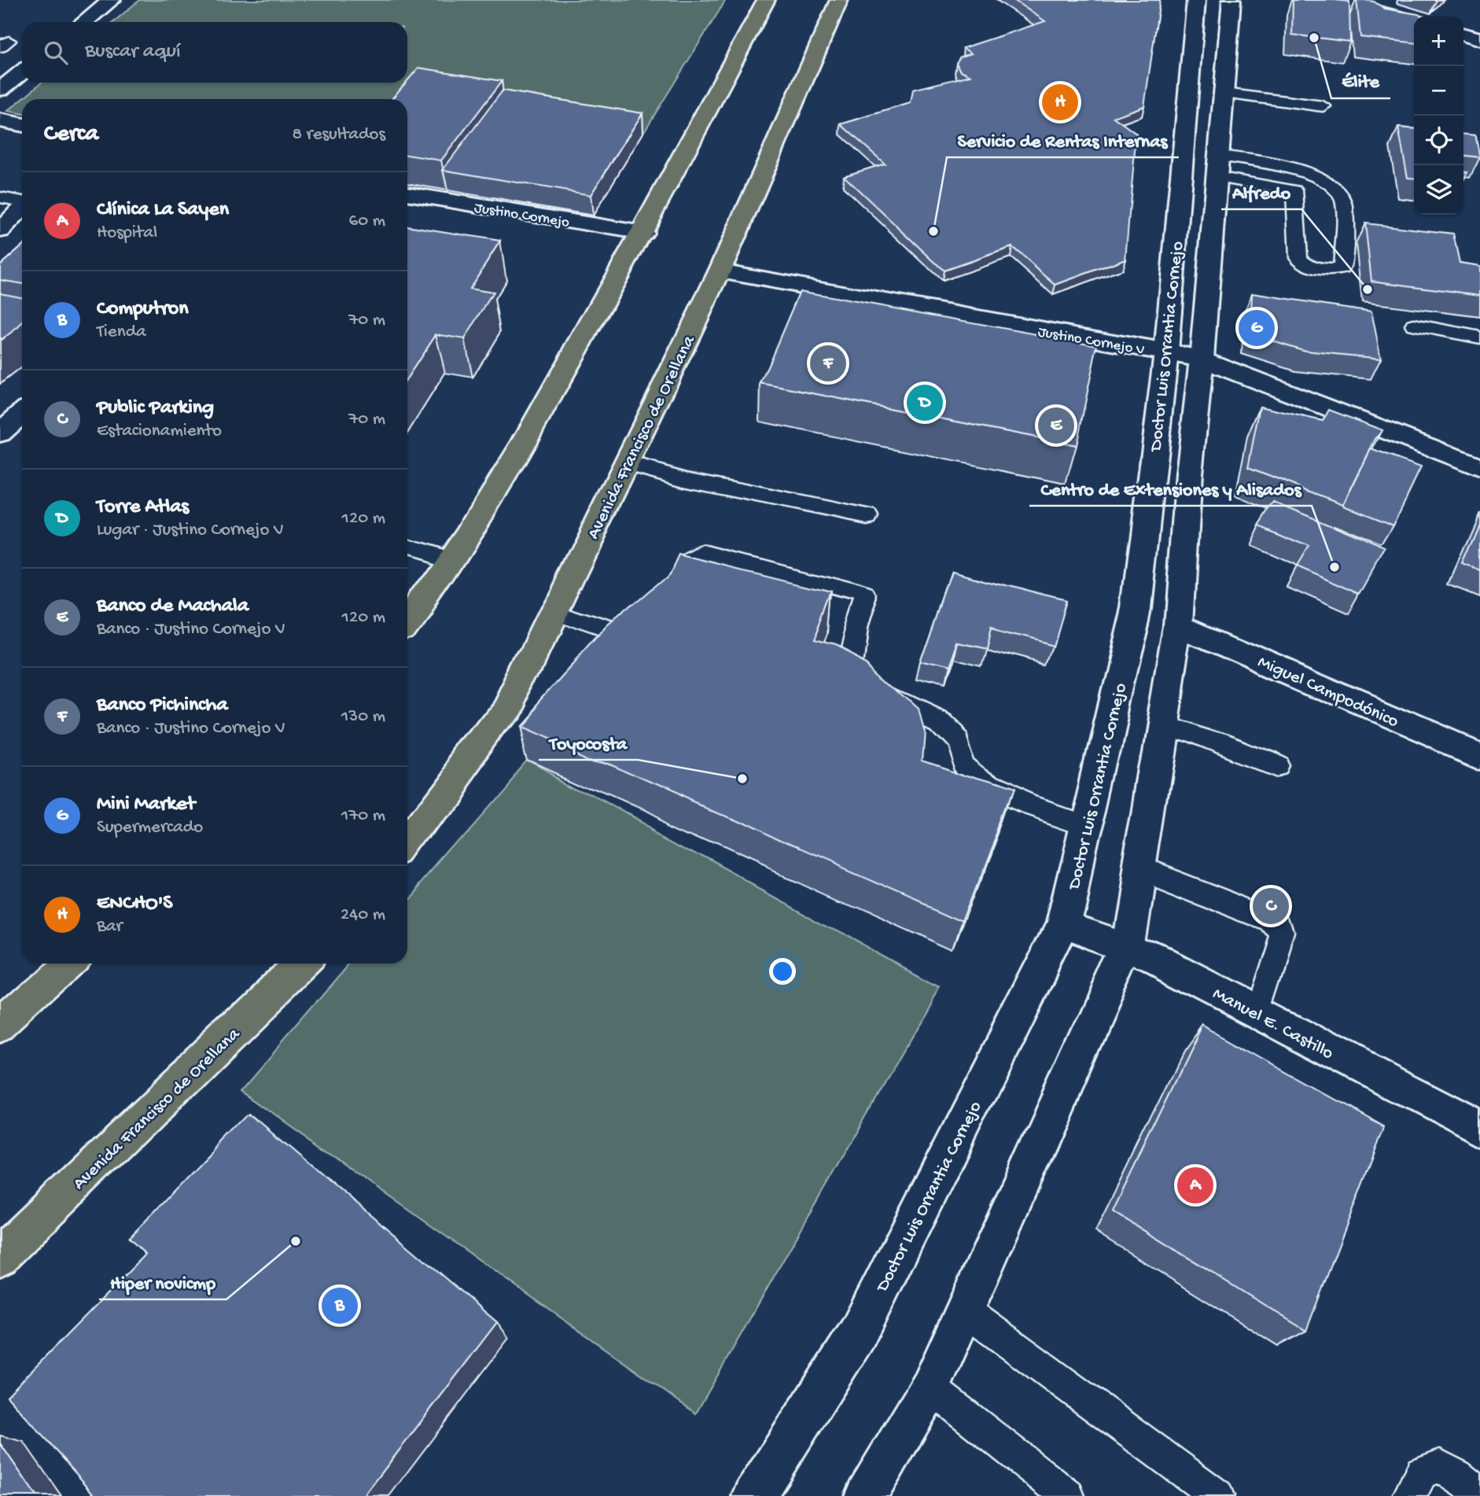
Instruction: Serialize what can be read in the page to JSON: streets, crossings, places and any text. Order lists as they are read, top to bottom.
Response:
{
  "streets": {
    "main road": ["Avenida Francisco de Orellana"],
    "street": [
      "Justino Cornejo",
      "Justino Cornejo V",
      "Doctor Luis Orrantia Cornejo",
      "Miguel Campodónico",
      "Manuel E. Castillo"
    ]
  },
  "crossings": [
    ["Justino Cornejo V", "Doctor Luis Orrantia Cornejo"],
    ["Justino Cornejo V", "Avenida Francisco de Orellana"],
    ["Doctor Luis Orrantia Cornejo", "Miguel Campodónico"],
    ["Doctor Luis Orrantia Cornejo", "Manuel E. Castillo"]
  ],
  "places": [
    "Élite",
    "Servicio de Rentas Internas",
    "Alfredo",
    "Centro de Extensiones y Alisados",
    "Toyocosta",
    "Hiper novicmp"
  ],
  "page": {
    "map_buttons": ["+", "−"],
    "search": "Buscar aquí",
    "pins": [
      "H",
      "G",
      "F",
      "D",
      "E",
      "C",
      "A",
      "B"
    ],
    "heading": ["Cerca", "8 resultados"],
    "list": [
      {
        "mark": "A",
        "name": "Clínica La Sayen",
        "note": "Hospital",
        "value": "60 m"
      },
      {
        "mark": "B",
        "name": "Computron",
        "note": "Tienda",
        "value": "70 m"
      },
      {
        "mark": "C",
        "name": "Public Parking",
        "note": "Estacionamiento",
        "value": "70 m"
      },
      {
        "mark": "D",
        "name": "Torre Atlas",
        "note": "Lugar · Justino Cornejo V",
        "value": "120 m"
      },
      {
        "mark": "E",
        "name": "Banco de Machala",
        "note": "Banco · Justino Cornejo V",
        "value": "120 m"
      },
      {
        "mark": "F",
        "name": "Banco Pichincha",
        "note": "Banco · Justino Cornejo V",
        "value": "130 m"
      },
      {
        "mark": "G",
        "name": "Mini Market",
        "note": "Supermercado",
        "value": "170 m"
      },
      {
        "mark": "H",
        "name": "ENCHO'S",
        "note": "Bar",
        "value": "240 m"
      }
    ]
  }
}
